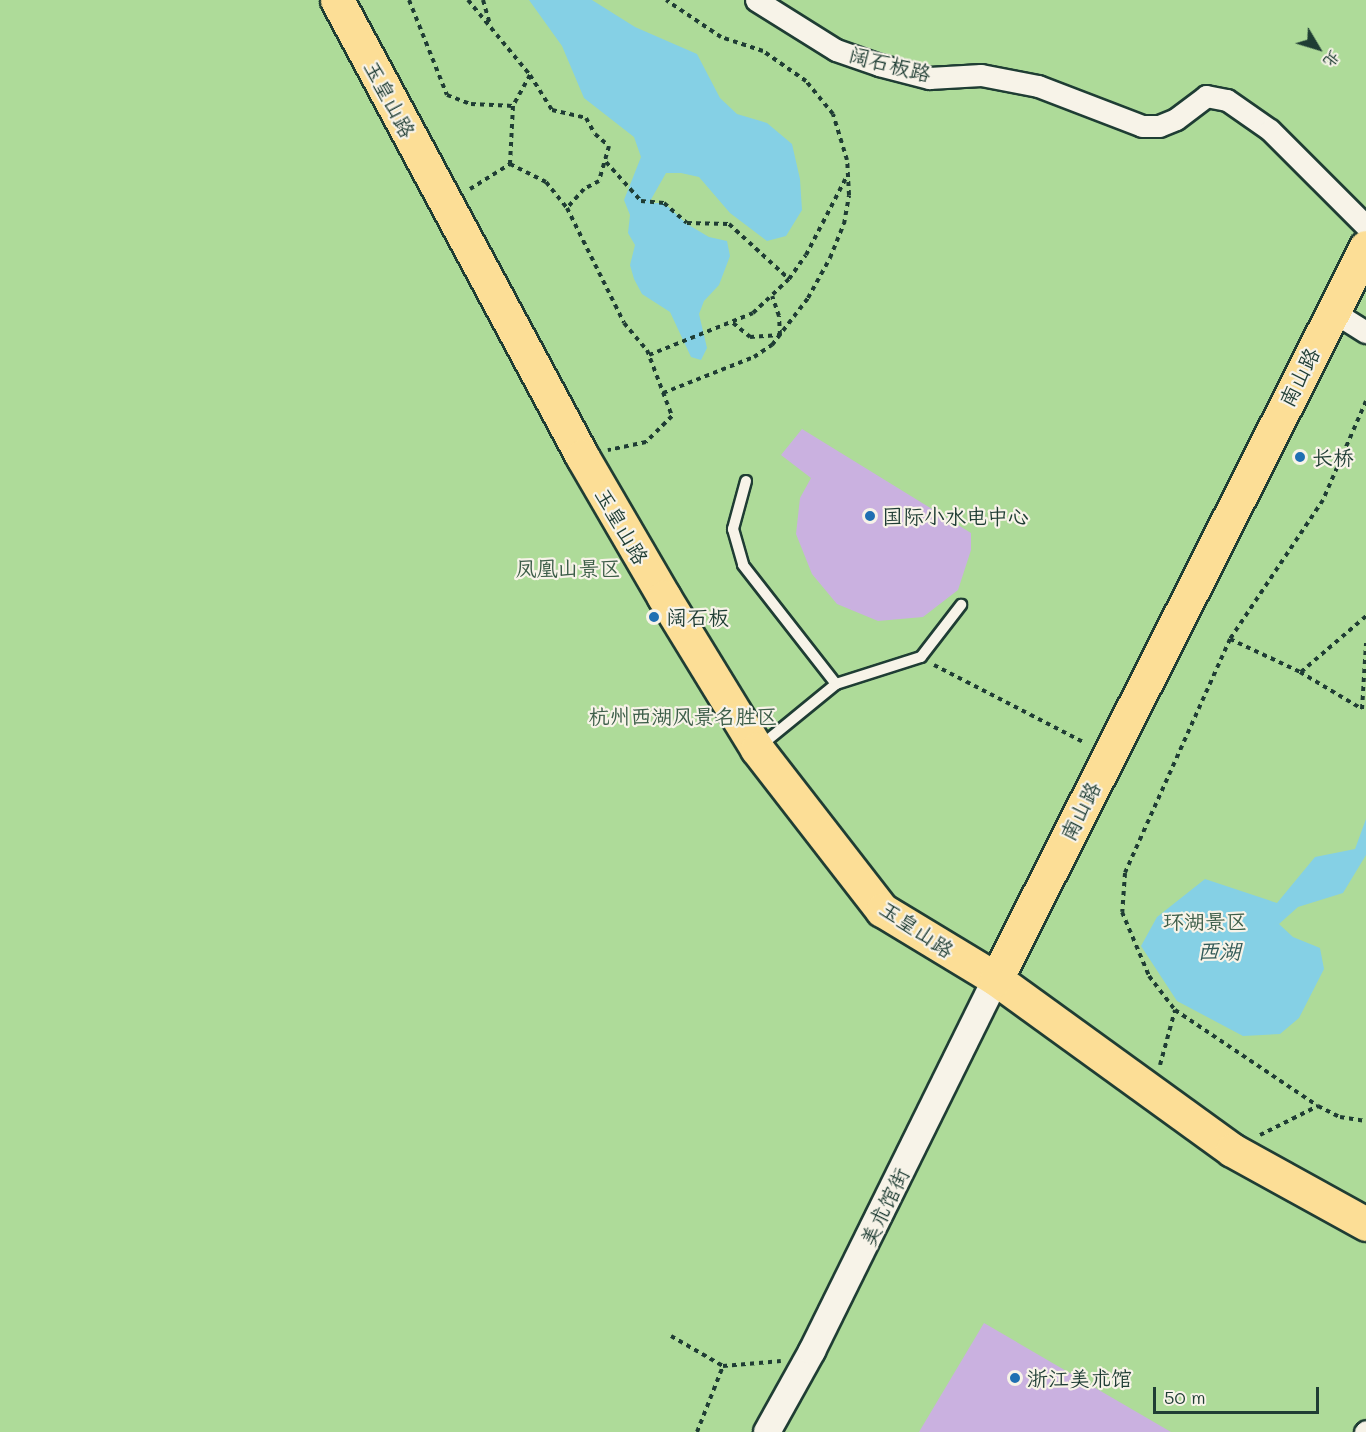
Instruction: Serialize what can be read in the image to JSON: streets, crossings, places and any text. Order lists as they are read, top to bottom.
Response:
{
  "streets": {
    "main road": ["玉皇山路", "南山路"],
    "street": ["阔石板路", "美术馆街"]
  },
  "crossings": [
    ["玉皇山路", "南山路"],
    ["玉皇山路", "美术馆街"],
    ["南山路", "美术馆街"]
  ],
  "water": ["西湖"],
  "parks": ["凤凰山景区", "杭州西湖风景名胜区", "环湖景区"],
  "places": [
    "长桥",
    "国际小水电中心",
    "阔石板",
    "浙江美术馆"
  ],
  "scale_bar": "50 m",
  "north": "bottom right"
}
